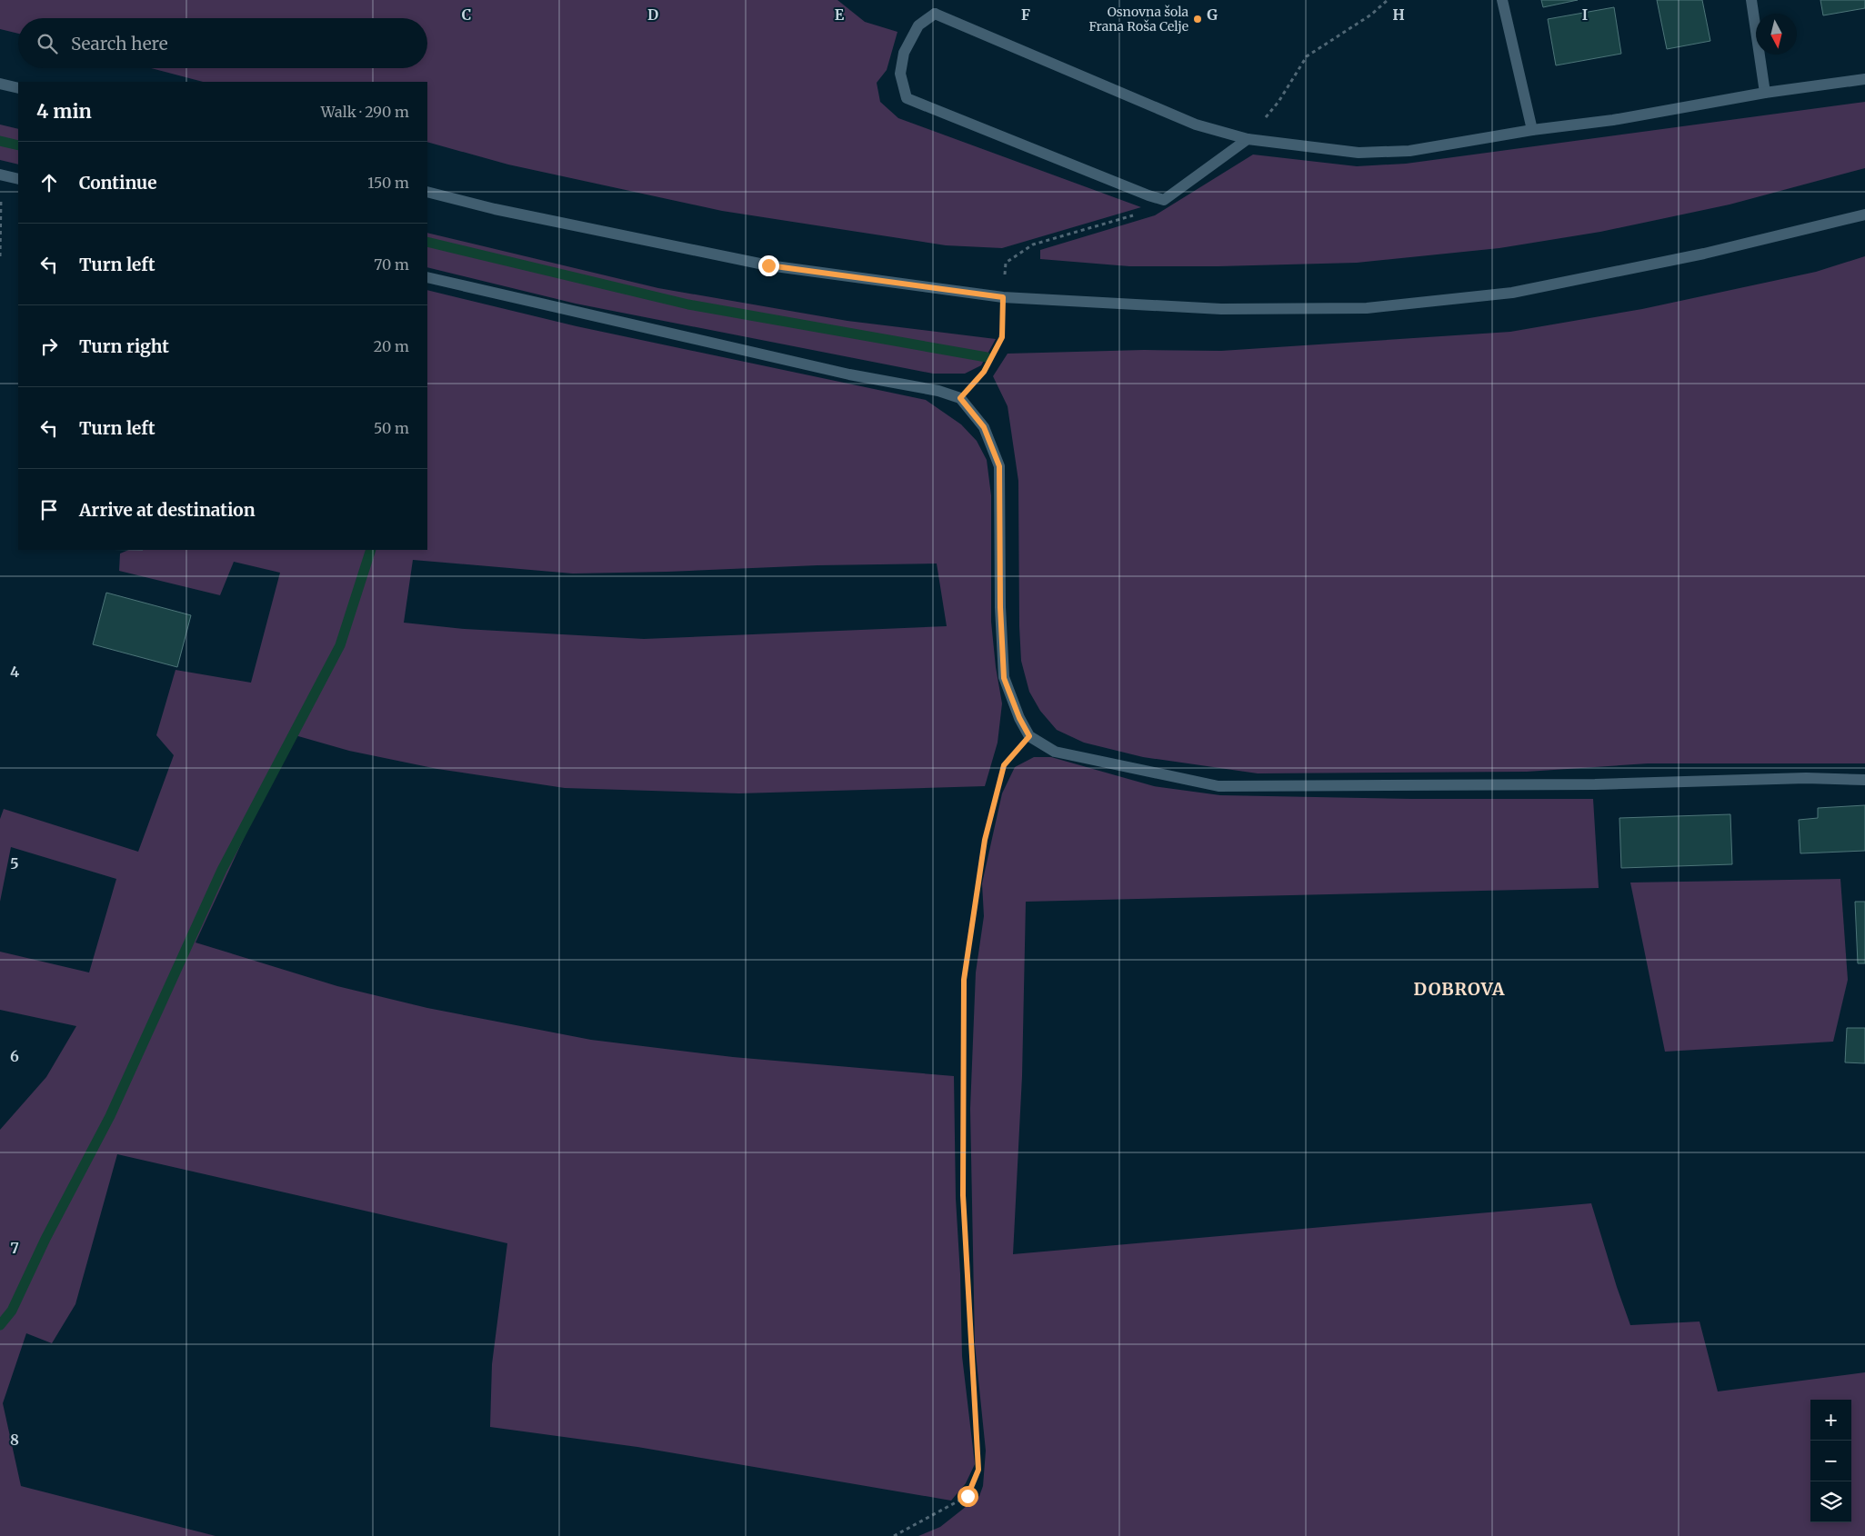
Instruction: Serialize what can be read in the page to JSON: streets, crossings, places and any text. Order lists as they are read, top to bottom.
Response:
{
  "districts": ["DOBROVA"],
  "places": ["Osnovna šola Frana Roša Celje"],
  "north": "bottom",
  "page": {
    "search": "Search here",
    "heading": ["4 min", "Walk · 290 m"],
    "list": [
      ["Continue", "150 m"],
      ["Turn left", "70 m"],
      ["Turn right", "20 m"],
      ["Turn left", "50 m"],
      "Arrive at destination"
    ],
    "map_buttons": ["+", "−"]
  },
  "grid": {
    "columns": [
      "C",
      "D",
      "E",
      "F",
      "G",
      "H",
      "I"
    ],
    "rows": [
      "4",
      "5",
      "6",
      "7",
      "8"
    ]
  }
}
